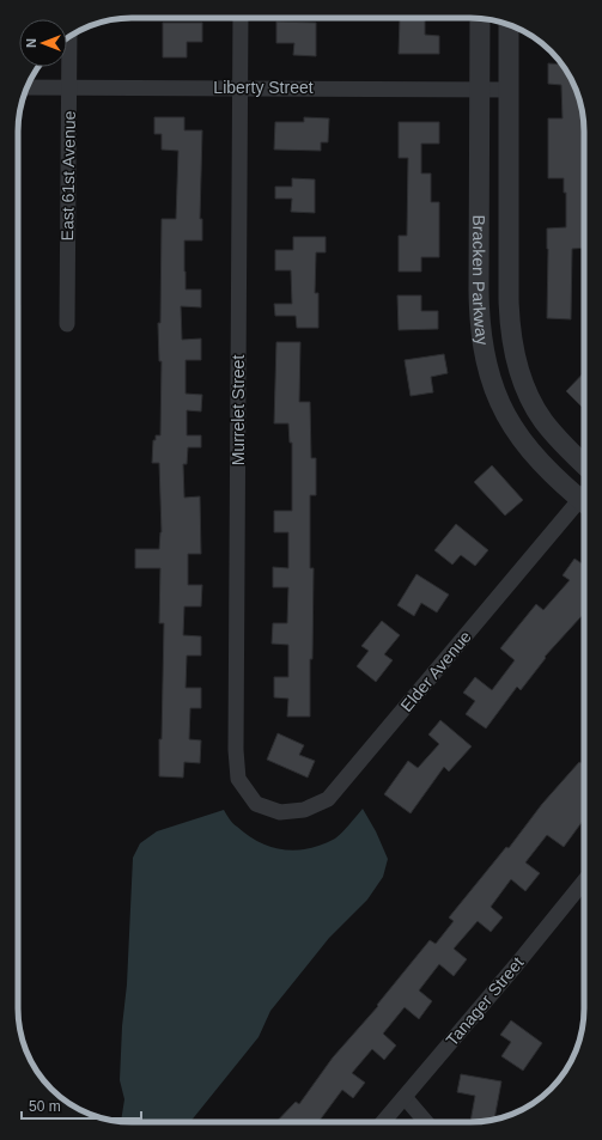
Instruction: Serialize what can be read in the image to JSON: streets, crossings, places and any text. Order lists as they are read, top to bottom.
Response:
{
  "streets": {
    "street": [
      "Liberty Street",
      "East 61st Avenue",
      "Bracken Parkway",
      "Murrelet Street",
      "Elder Avenue",
      "Tanager Street"
    ]
  },
  "crossings": [
    ["Liberty Street", "East 61st Avenue"],
    ["Liberty Street", "Bracken Parkway"],
    ["Liberty Street", "Murrelet Street"],
    ["Murrelet Street", "Elder Avenue"]
  ],
  "scale_bar": "50 m",
  "north": "left"
}
